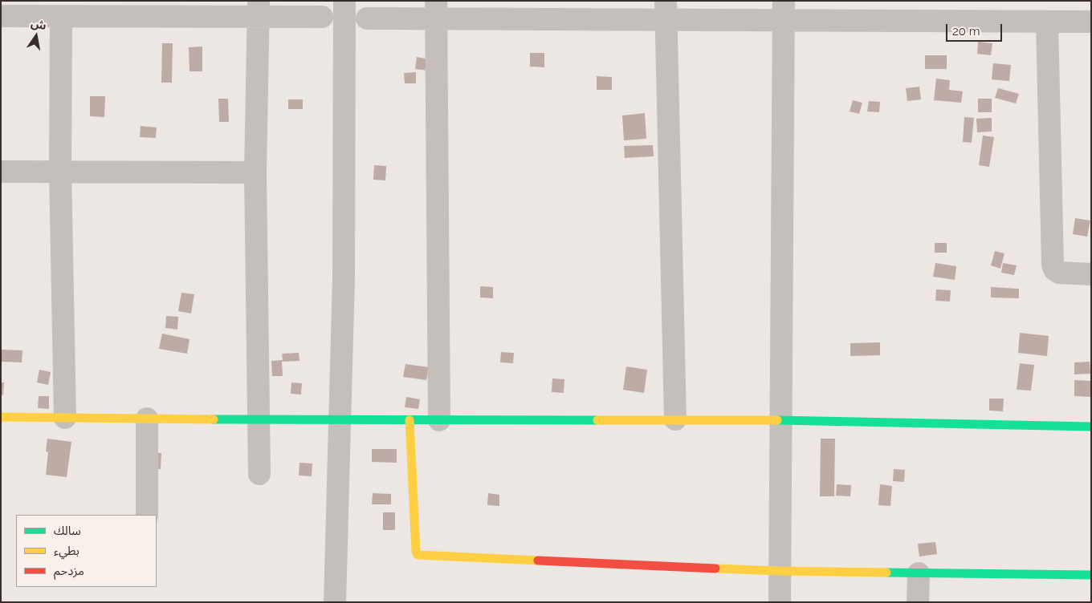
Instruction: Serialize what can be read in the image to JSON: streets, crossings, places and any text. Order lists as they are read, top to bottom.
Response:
{
  "legend": ["سالك", "بطيء", "مزدحم"],
  "scale_bar": "20 m",
  "north": "top"
}
